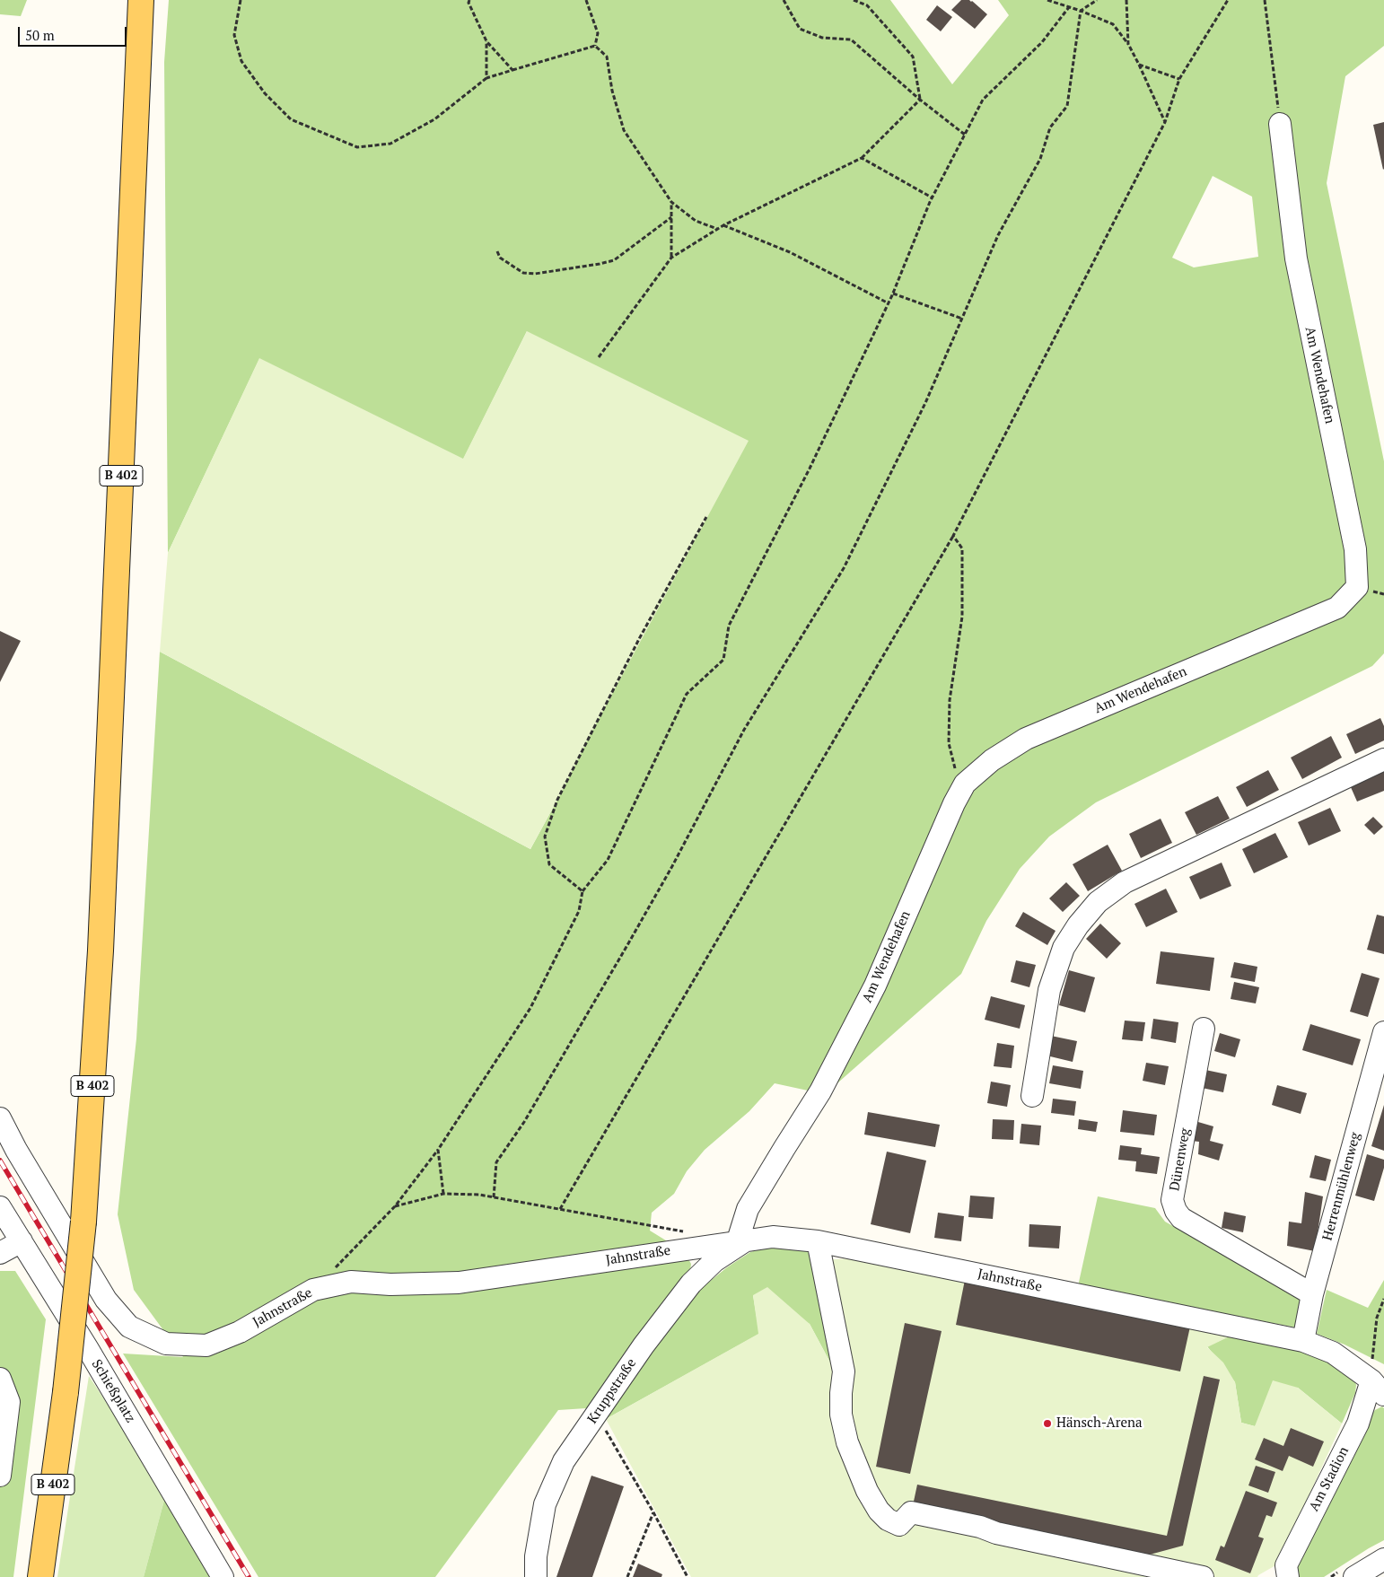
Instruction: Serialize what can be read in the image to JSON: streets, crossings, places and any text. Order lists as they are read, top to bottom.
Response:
{
  "streets": {
    "main road": ["B 402"],
    "street": [
      "Am Wendehafen",
      "Dünenweg",
      "Herrenmühlenweg",
      "Jahnstraße",
      "Schießplatz",
      "Kruppstraße",
      "Am Stadion"
    ]
  },
  "crossings": [
    ["Am Wendehafen", "Jahnstraße"],
    ["Am Wendehafen", "Kruppstraße"],
    ["Dünenweg", "Herrenmühlenweg"],
    ["Herrenmühlenweg", "Jahnstraße"],
    ["Jahnstraße", "Kruppstraße"],
    ["Jahnstraße", "Am Stadion"]
  ],
  "places": ["Hänsch-Arena"],
  "scale_bar": "50 m"
}
